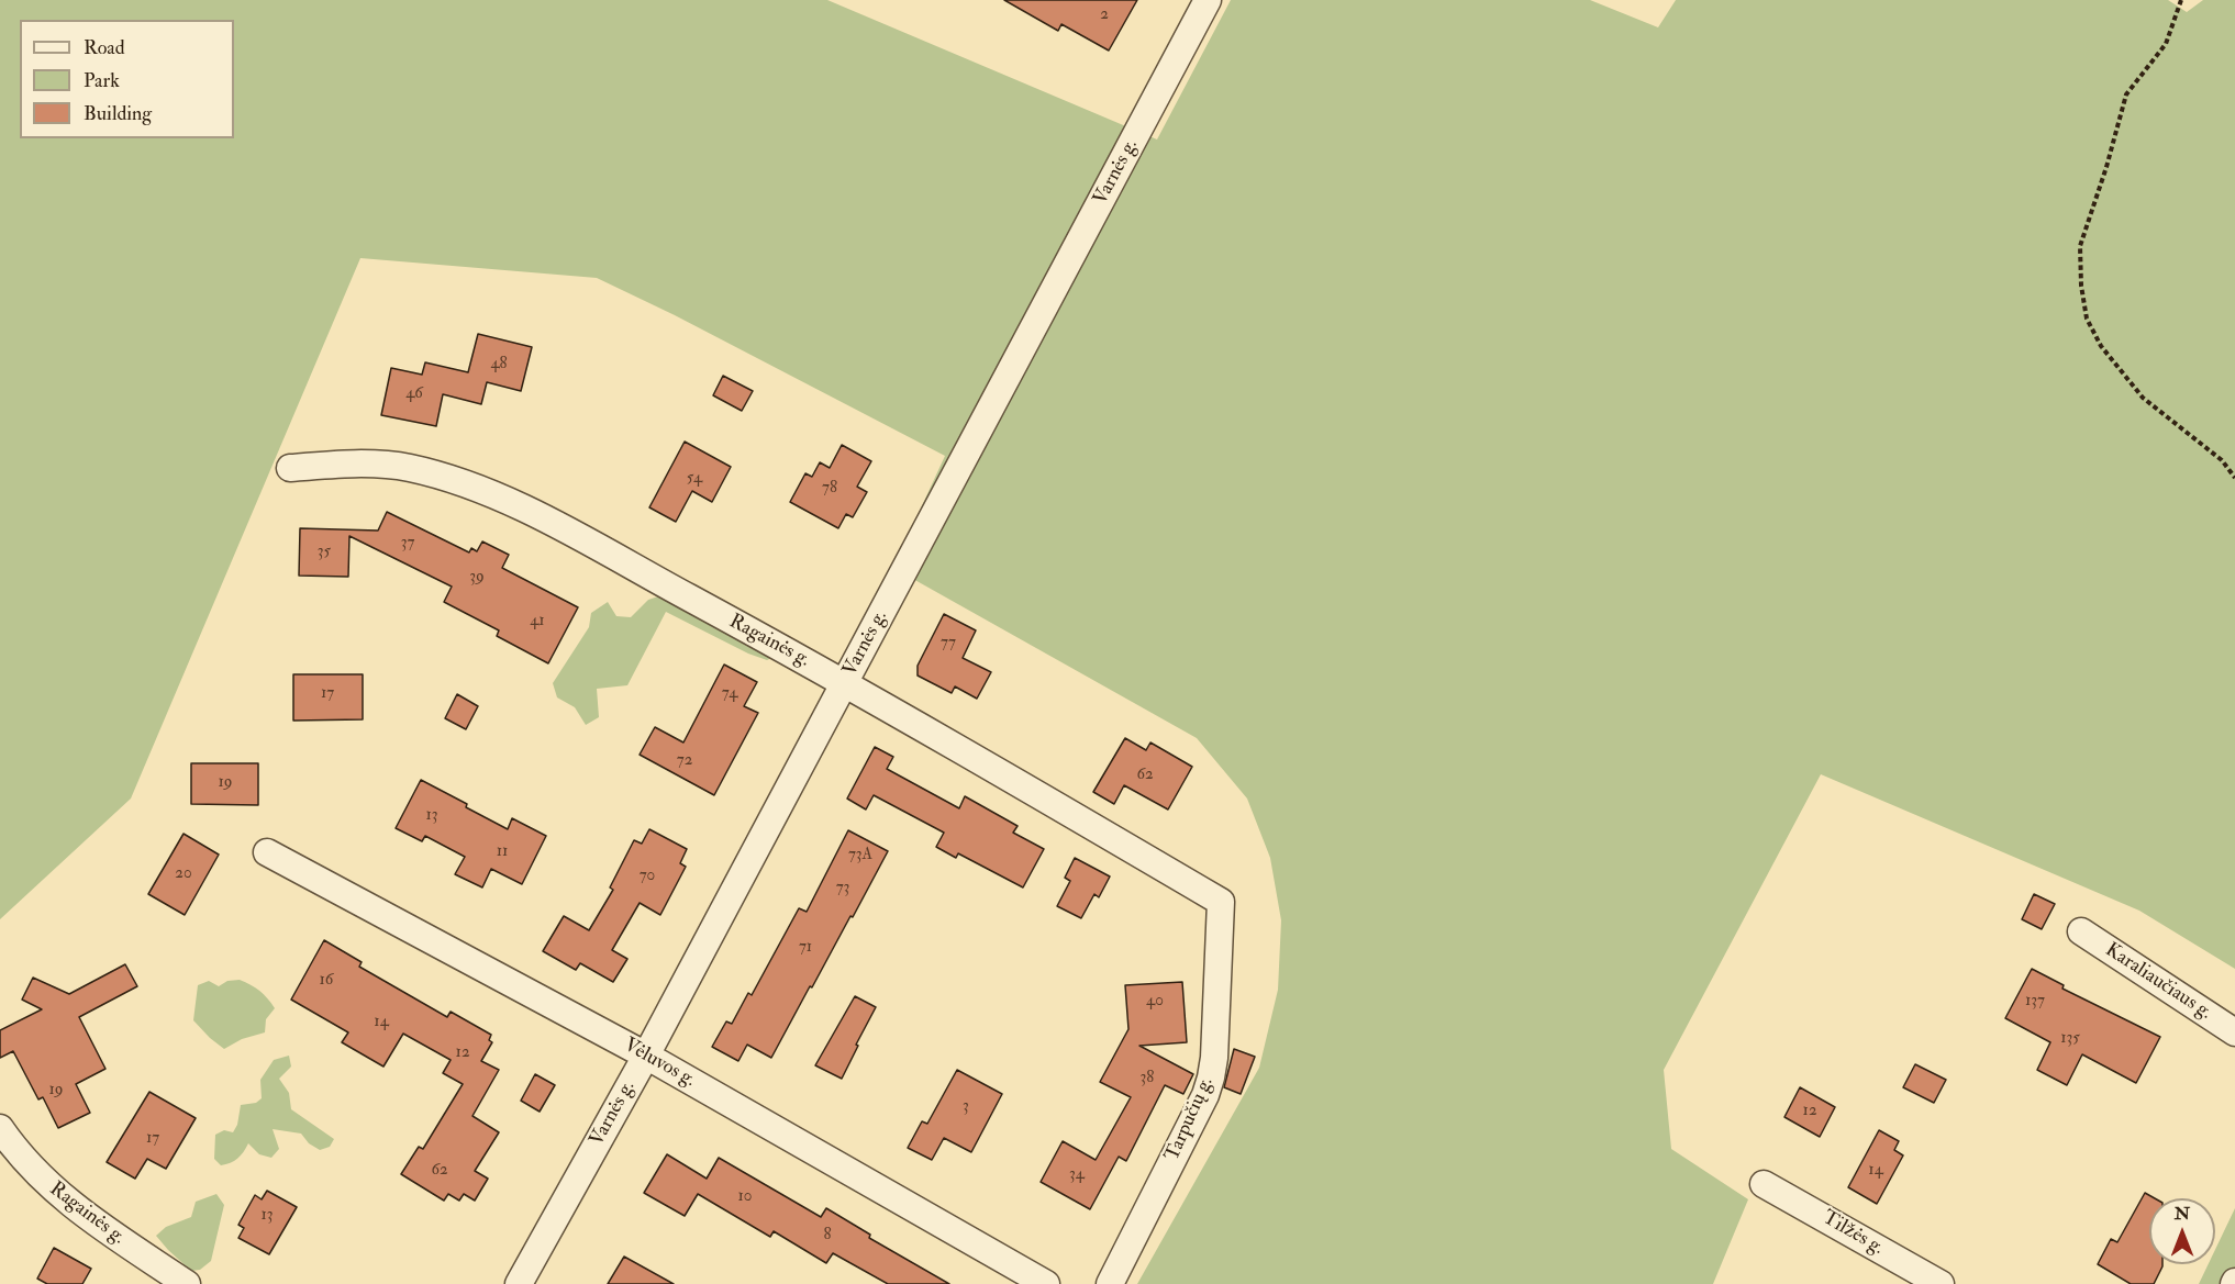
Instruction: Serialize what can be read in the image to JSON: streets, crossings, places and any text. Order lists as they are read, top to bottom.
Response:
{
  "streets": {
    "street": [
      "Varnės g.",
      "Ragainės g.",
      "Karaliaučiaus g.",
      "Vėluvos g.",
      "Tarpučių g.",
      "Tilžės g."
    ]
  },
  "crossings": [
    ["Varnės g.", "Ragainės g."],
    ["Varnės g.", "Vėluvos g."],
    ["Ragainės g.", "Tarpučių g."]
  ],
  "house_numbers": [
    "2",
    "48",
    "46",
    "54",
    "78",
    "37",
    "35",
    "39",
    "41",
    "77",
    "17",
    "74",
    "72",
    "62",
    "19",
    "13",
    "11",
    "73A",
    "20",
    "70",
    "73",
    "71",
    "16",
    "40",
    "137",
    "14",
    "135",
    "12",
    "38",
    "19",
    "3",
    "12",
    "17",
    "62",
    "14",
    "34",
    "10",
    "13",
    "8"
  ],
  "legend": ["Road", "Park", "Building"],
  "north": "top"
}
